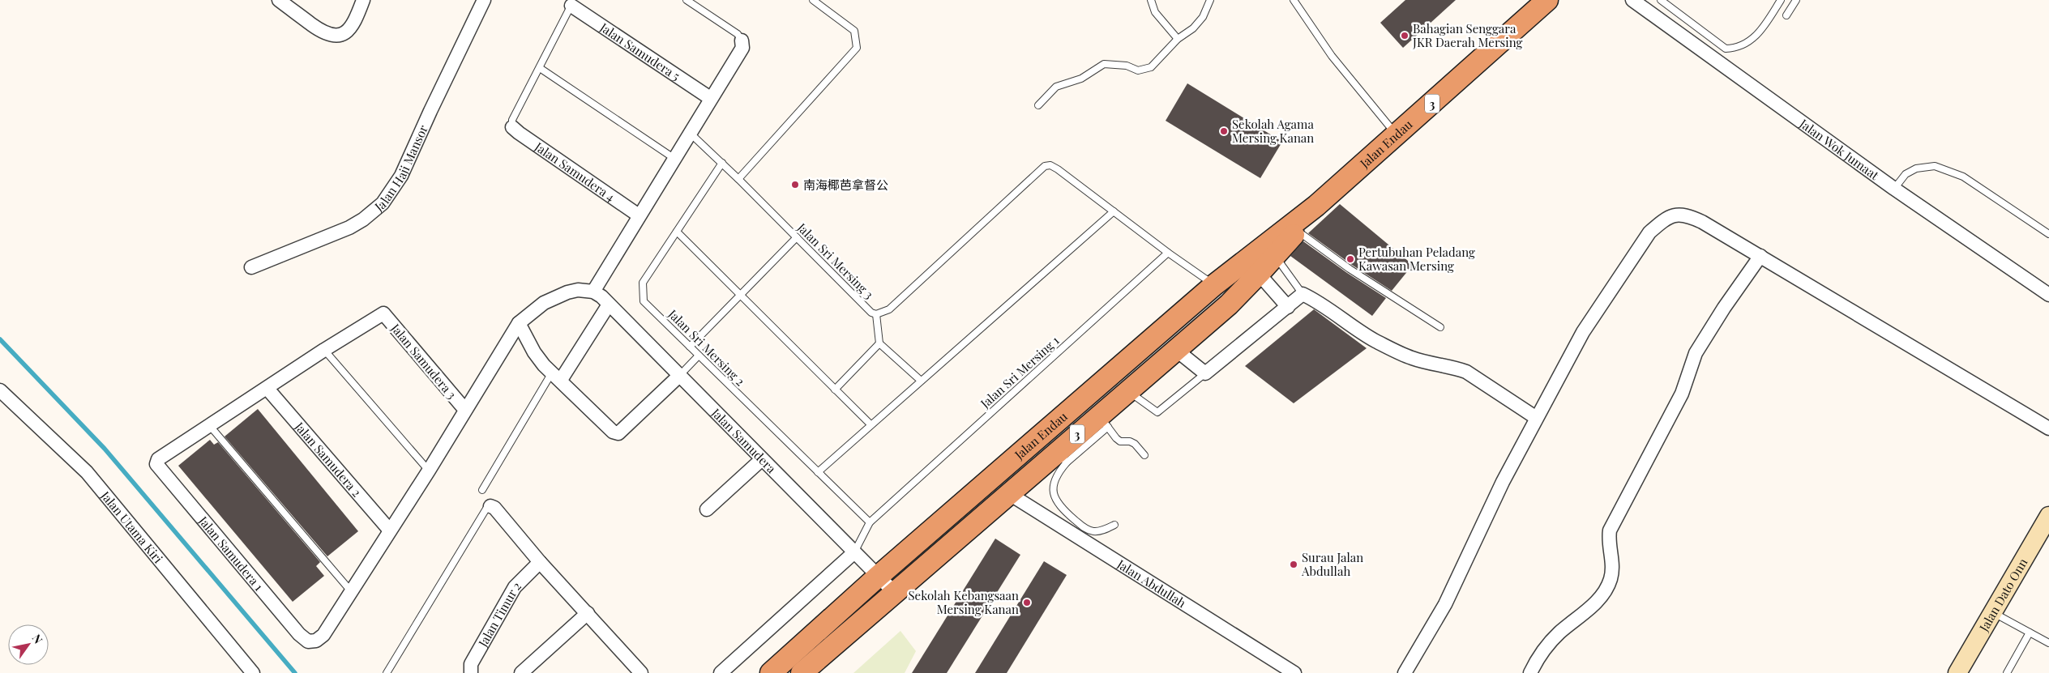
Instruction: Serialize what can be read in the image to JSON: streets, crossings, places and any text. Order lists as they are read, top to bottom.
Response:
{
  "streets": {
    "highway": ["3", "Jalan Endau"],
    "main road": ["Jalan Dato Onn"],
    "street": [
      "Jalan Samudera 5",
      "Jalan Wok Jumaat",
      "Jalan Haji Mansor",
      "Jalan Samudera 4",
      "Jalan Samudera 3",
      "Jalan Samudera",
      "Jalan Samudera 2",
      "Jalan Utama Kiri",
      "Jalan Samudera 1",
      "Jalan Abdullah",
      "Jalan Timur 2"
    ],
    "lane": ["Jalan Sri Mersing 3", "Jalan Sri Mersing 2", "Jalan Sri Mersing 1"]
  },
  "crossings": [
    ["Jalan Endau", "Jalan Samudera"],
    ["Jalan Endau", "Jalan Abdullah"],
    ["Jalan Sri Mersing 3", "Jalan Sri Mersing 2"],
    ["Jalan Sri Mersing 2", "Jalan Sri Mersing 1"],
    ["Jalan Sri Mersing 1", "Jalan Samudera"]
  ],
  "places": [
    "Bahagian Senggara JKR Daerah Mersing",
    "Sekolah Agama Mersing Kanan",
    "南海椰芭拿督公",
    "Pertubuhan Peladang Kawasan Mersing",
    "Surau Jalan Abdullah",
    "Sekolah Kebangsaan Mersing Kanan"
  ],
  "north": "top right"
}
